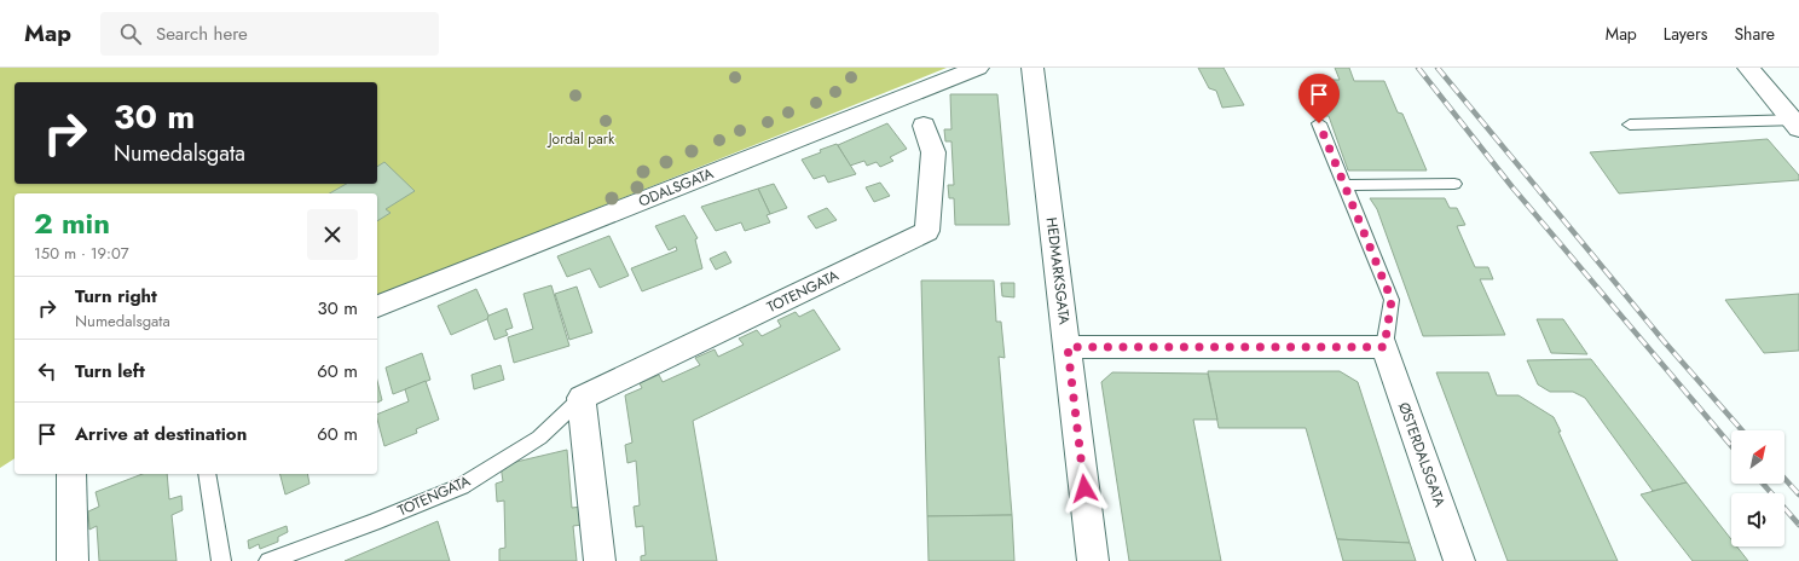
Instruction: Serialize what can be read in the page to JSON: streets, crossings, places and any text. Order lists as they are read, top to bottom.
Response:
{
  "streets": {
    "street": [
      "ODALSGATA",
      "HEDMARKSGATA",
      "TOTENGATA",
      "ØSTERDALSGATA"
    ]
  },
  "parks": ["Jordal park"],
  "north": "top right",
  "page": {
    "header": "Map",
    "search": "Search here",
    "nav": ["Map", "Layers", "Share"],
    "turn": ["30 m", "Numedalsgata"],
    "heading": ["2 min", "150 m · 19:07"],
    "list": [
      {
        "name": "Turn right",
        "note": "Numedalsgata",
        "value": "30 m"
      },
      {
        "name": "Turn left",
        "value": "60 m"
      },
      {
        "name": "Arrive at destination",
        "value": "60 m"
      }
    ]
  }
}
